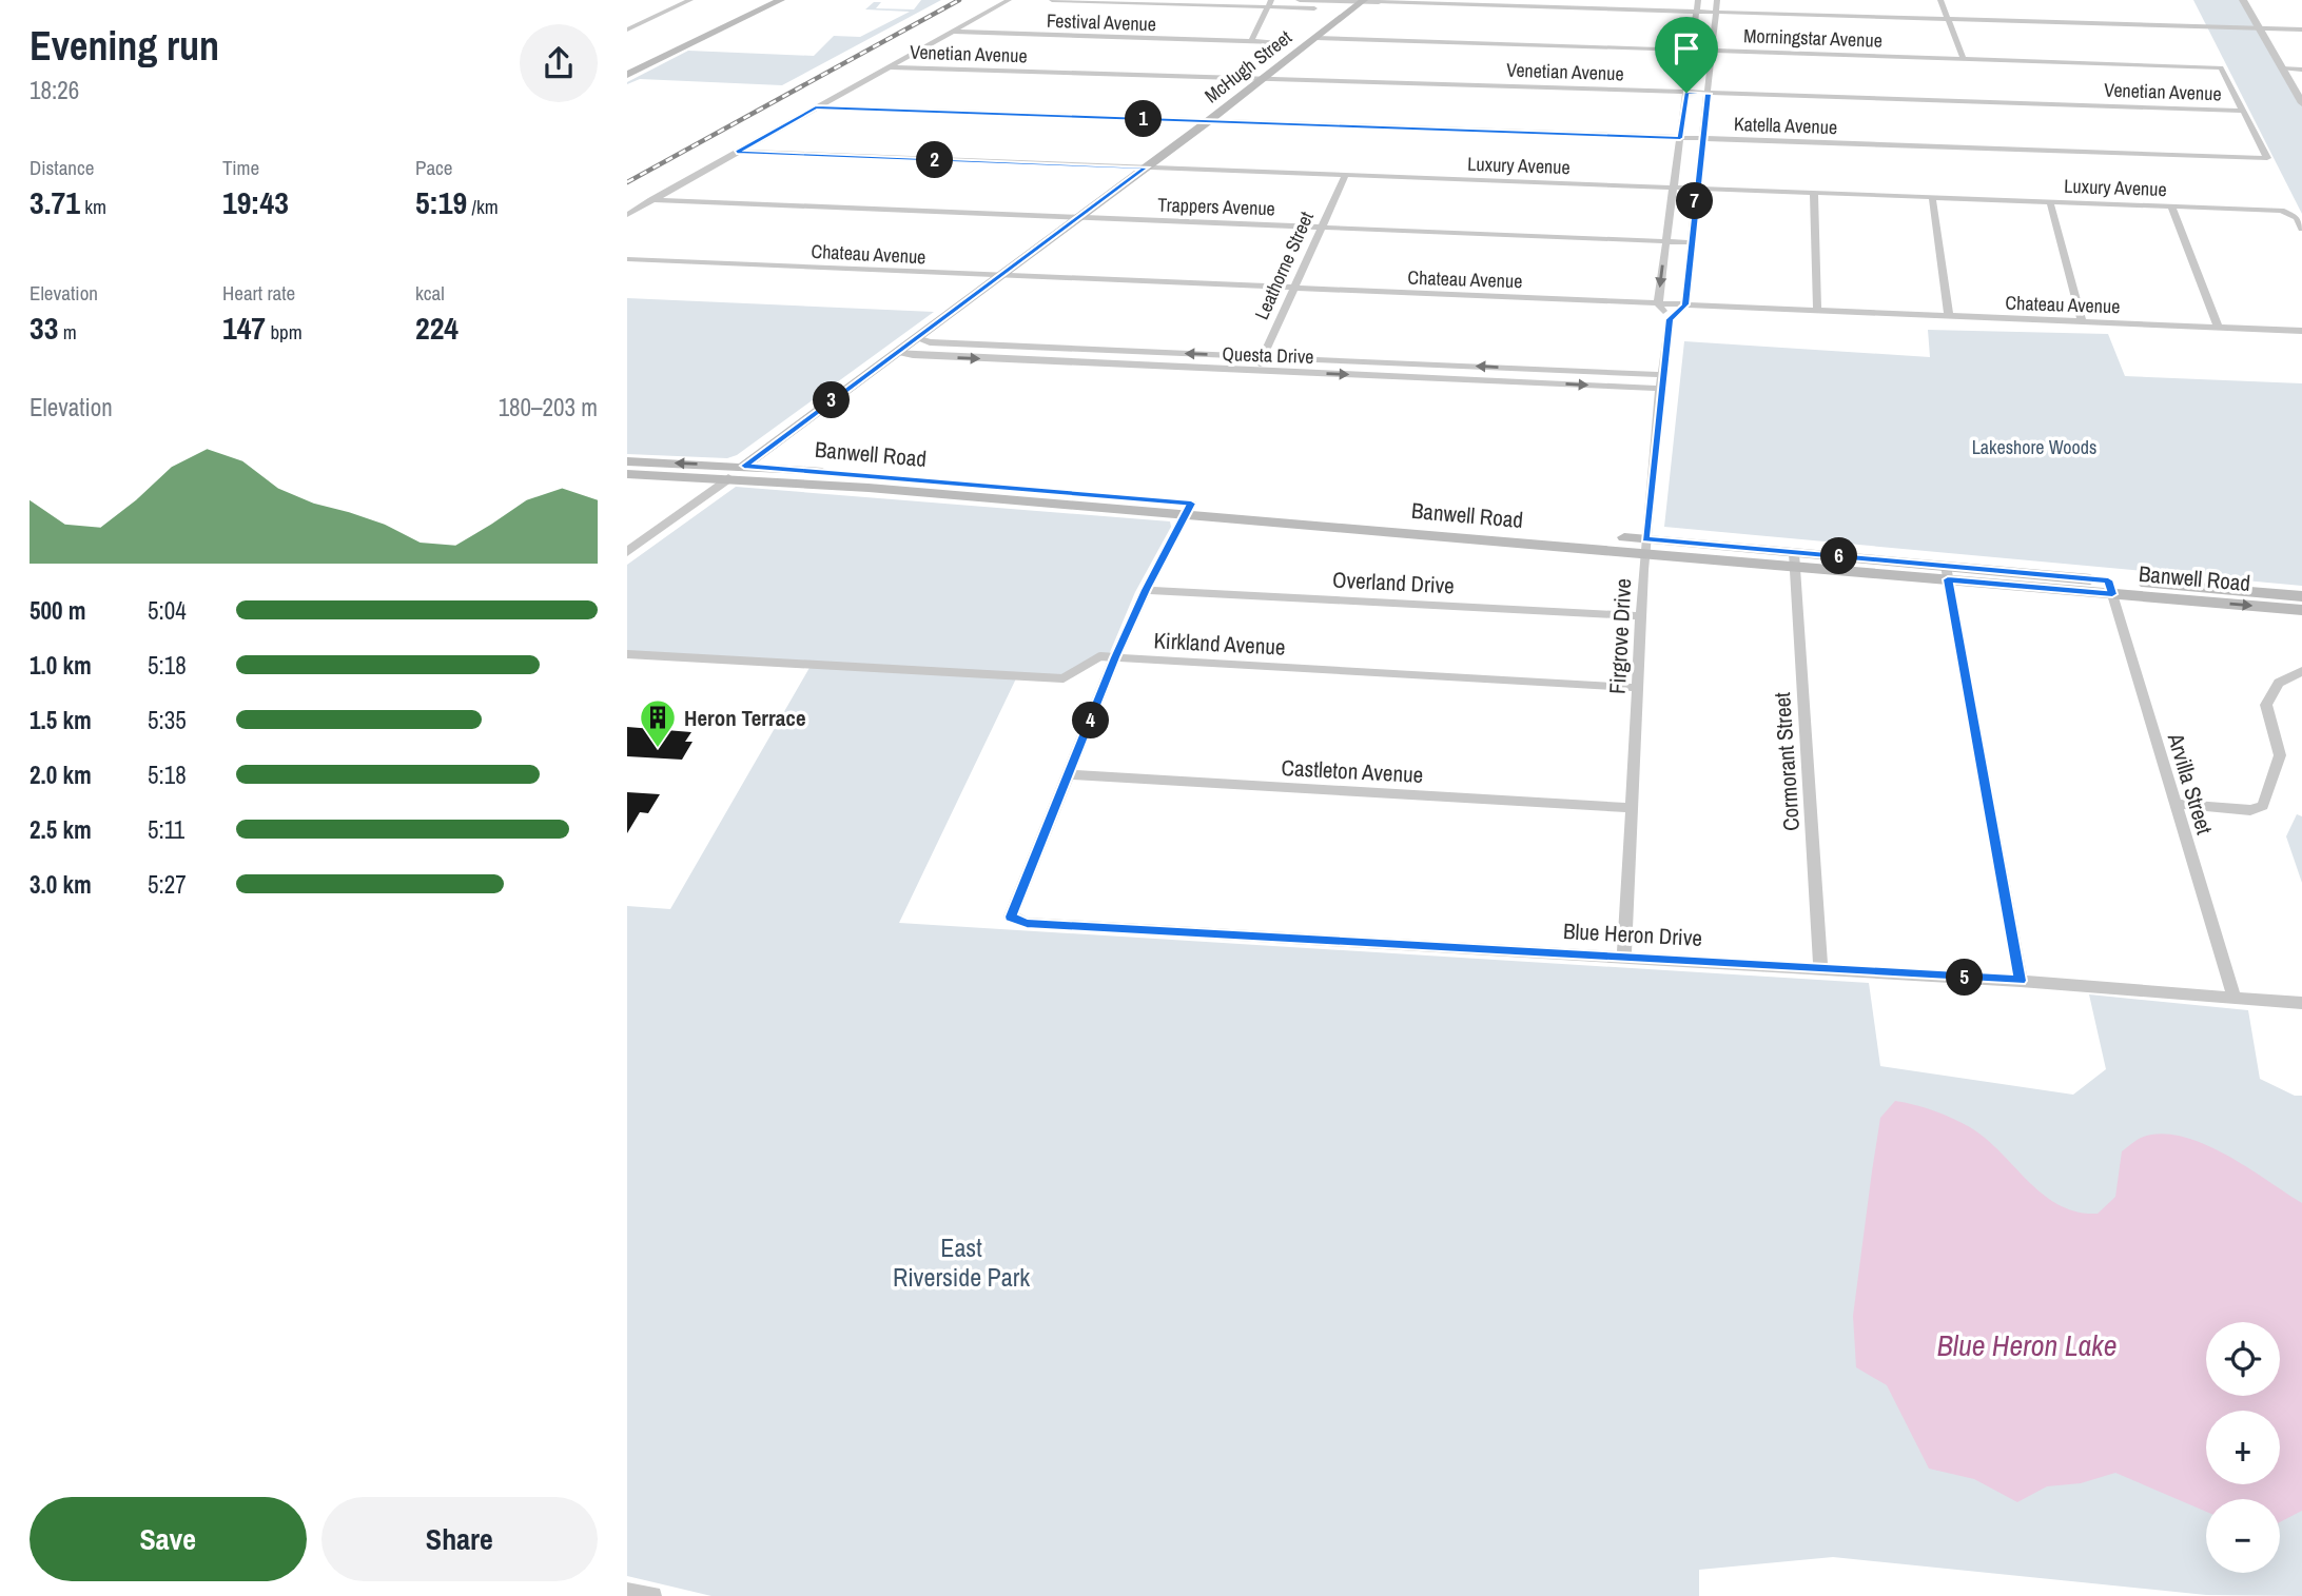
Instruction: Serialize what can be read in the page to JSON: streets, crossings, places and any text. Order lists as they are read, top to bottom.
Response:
{
  "streets": {
    "main road": ["McHugh Street", "Banwell Road"],
    "street": [
      "Festival Avenue",
      "Morningstar Avenue",
      "Venetian Avenue",
      "Katella Avenue",
      "Luxury Avenue",
      "Trappers Avenue",
      "Chateau Avenue",
      "Leathorne Street",
      "Questa Drive",
      "Overland Drive",
      "Firgrove Drive",
      "Kirkland Avenue",
      "Cormorant Street",
      "Castleton Avenue",
      "Arvilla Street",
      "Blue Heron Drive"
    ]
  },
  "crossings": [
    ["Morningstar Avenue", "Venetian Avenue"],
    ["Morningstar Avenue", "McHugh Street"],
    ["Morningstar Avenue", "Katella Avenue"],
    ["Venetian Avenue", "McHugh Street"],
    ["Venetian Avenue", "Katella Avenue"],
    ["McHugh Street", "Katella Avenue"],
    ["McHugh Street", "Luxury Avenue"],
    ["McHugh Street", "Trappers Avenue"],
    ["McHugh Street", "Chateau Avenue"],
    ["McHugh Street", "Questa Drive"],
    ["McHugh Street", "Banwell Road"],
    ["Luxury Avenue", "Leathorne Street"],
    ["Trappers Avenue", "Leathorne Street"],
    ["Chateau Avenue", "Leathorne Street"],
    ["Leathorne Street", "Questa Drive"],
    ["Questa Drive", "Firgrove Drive"],
    ["Banwell Road", "Firgrove Drive"],
    ["Banwell Road", "Cormorant Street"],
    ["Banwell Road", "Arvilla Street"],
    ["Overland Drive", "Firgrove Drive"],
    ["Firgrove Drive", "Kirkland Avenue"],
    ["Firgrove Drive", "Castleton Avenue"],
    ["Firgrove Drive", "Blue Heron Drive"],
    ["Cormorant Street", "Blue Heron Drive"],
    ["Castleton Avenue", "Blue Heron Drive"],
    ["Arvilla Street", "Blue Heron Drive"]
  ],
  "water": ["Blue Heron Lake"],
  "parks": ["Lakeshore Woods", "East Riverside Park"],
  "places": {
    "building": ["Heron Terrace"]
  },
  "page": {
    "heading": ["Evening run", "18:26"],
    "pins": [
      "1",
      "2",
      "7",
      "3",
      "6",
      "4",
      "5"
    ],
    "stats": [
      ["Distance", "3.71 km"],
      ["Time", "19:43"],
      ["Pace", "5:19 /km"],
      ["Elevation", "33 m"],
      ["Heart rate", "147 bpm"],
      ["kcal", "224"]
    ],
    "chart": ["Elevation", "180–203 m"],
    "list": [
      {
        "name": "500 m",
        "note": "5:04"
      },
      {
        "name": "1.0 km",
        "note": "5:18"
      },
      {
        "name": "1.5 km",
        "note": "5:35"
      },
      {
        "name": "2.0 km",
        "note": "5:18"
      },
      {
        "name": "2.5 km",
        "note": "5:11"
      },
      {
        "name": "3.0 km",
        "note": "5:27"
      }
    ],
    "map_buttons": ["+", "−"],
    "buttons": ["Save", "Share"]
  }
}
